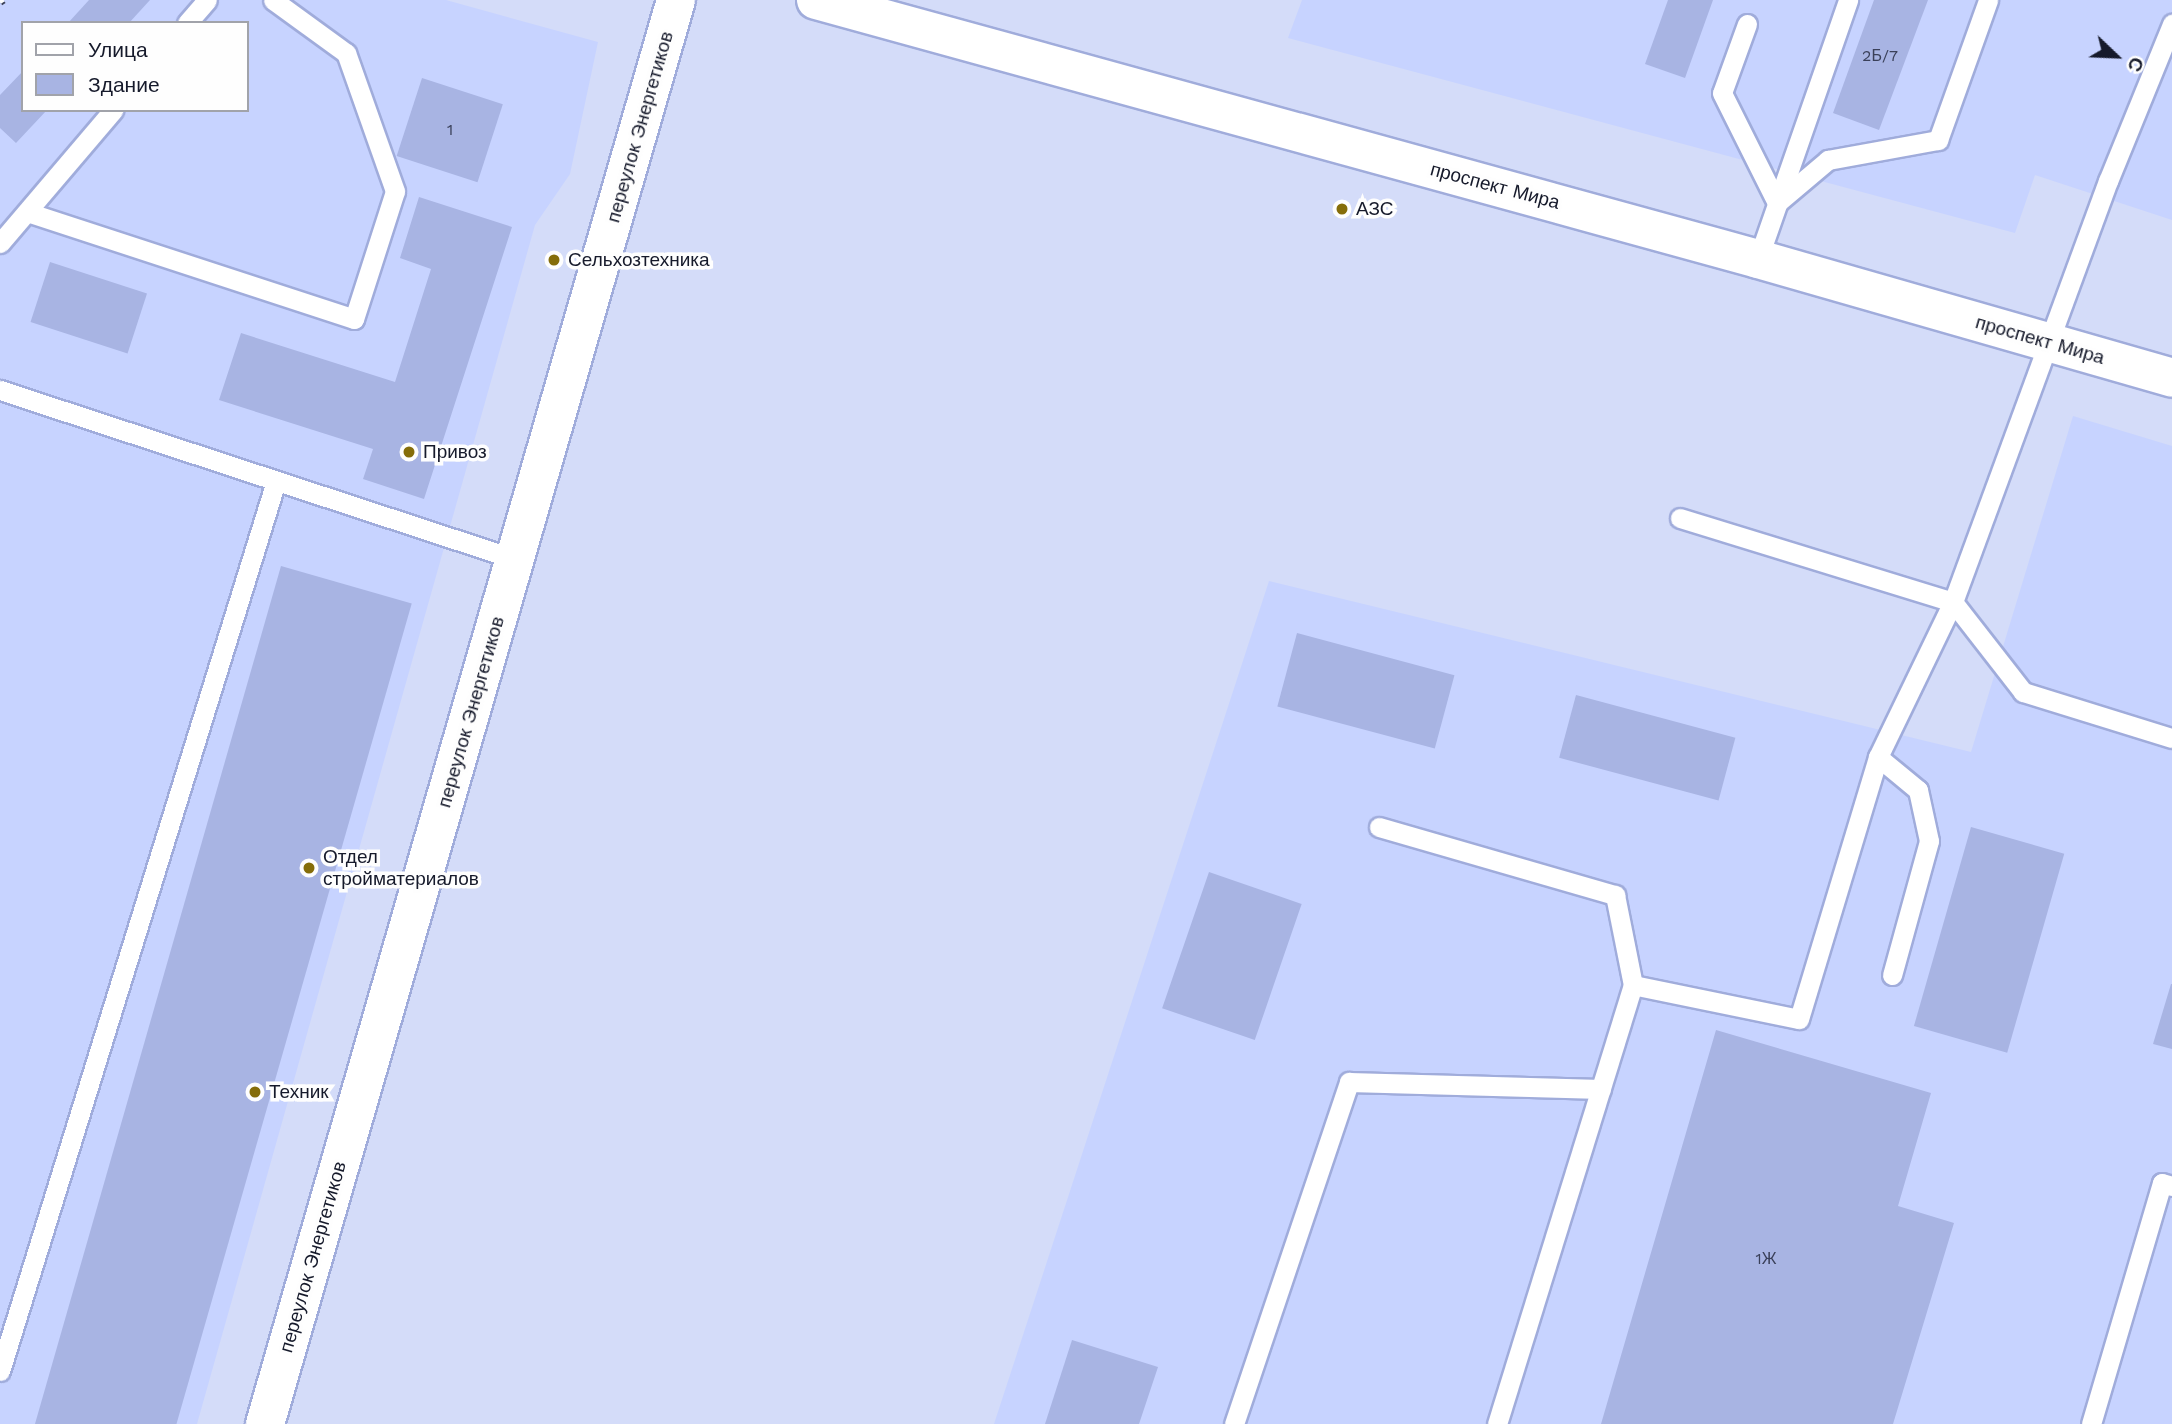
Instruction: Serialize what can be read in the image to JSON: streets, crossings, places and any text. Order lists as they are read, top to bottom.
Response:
{
  "streets": {
    "street": ["переулок Энергетиков", "проспект Мира"]
  },
  "places": [
    "АЗС",
    "Сельхозтехника",
    "Привоз",
    "Отдел стройматериалов",
    "Техник"
  ],
  "house_numbers": ["2Б/7", "1", "1Ж"],
  "legend": ["Улица", "Здание"],
  "north": "bottom right"
}
